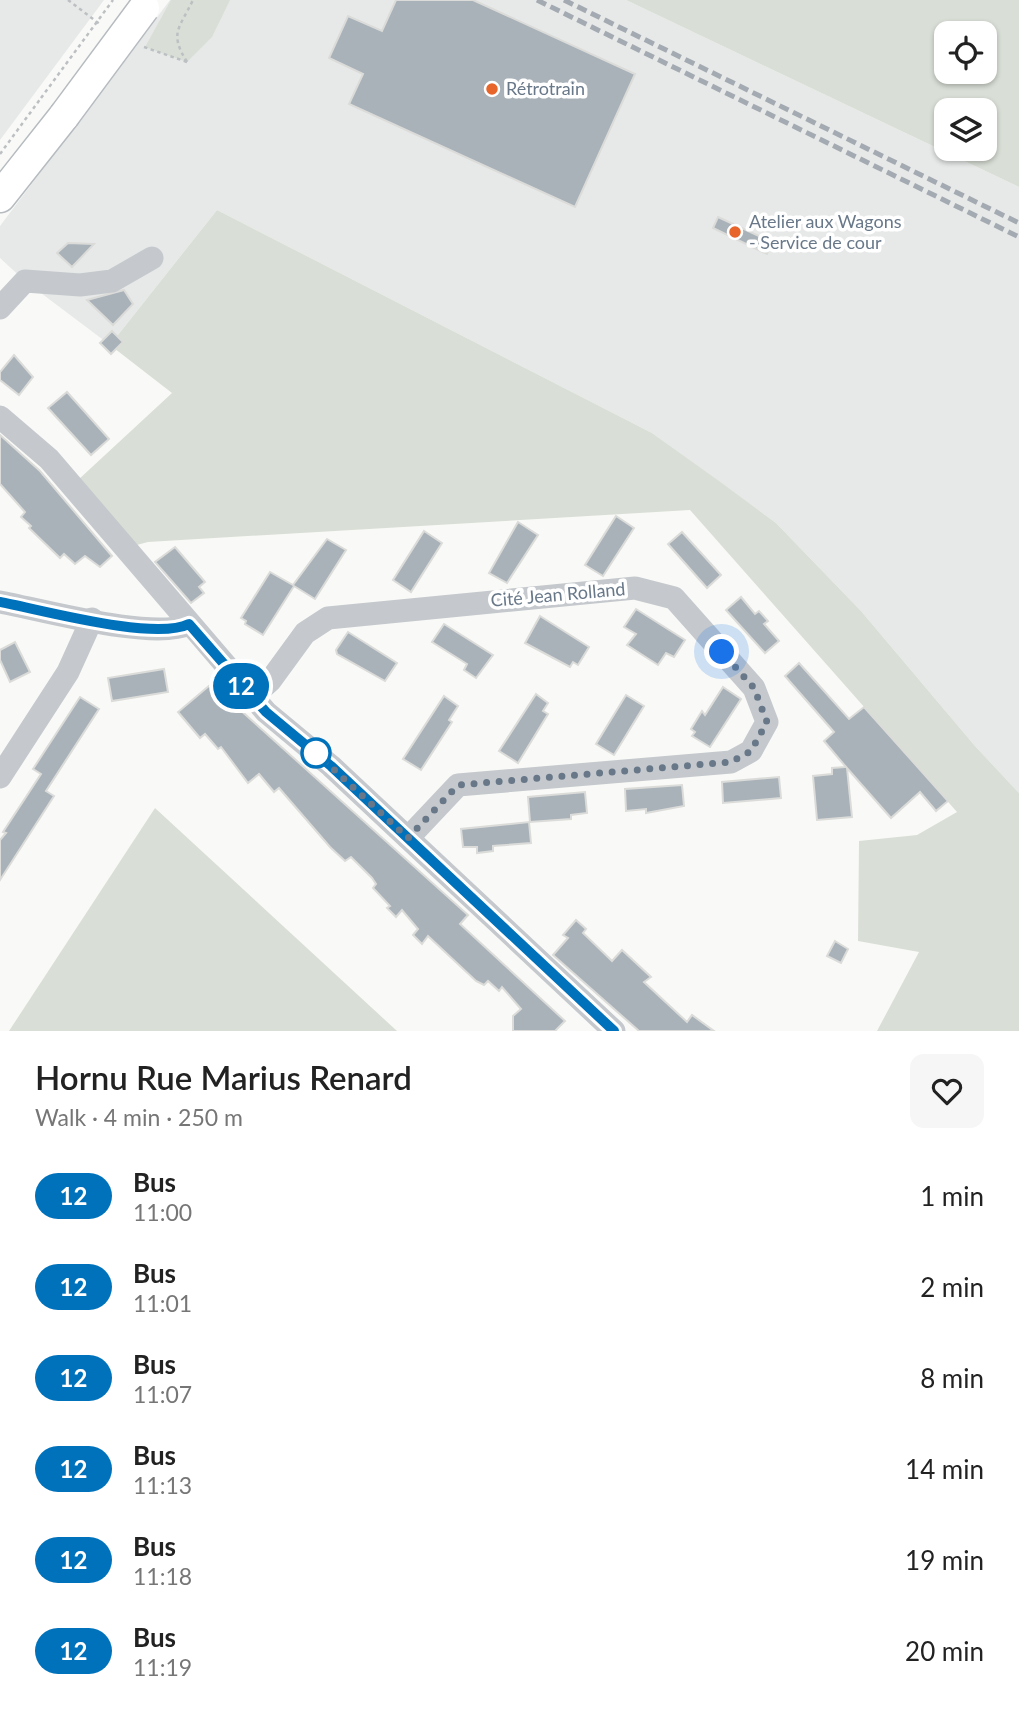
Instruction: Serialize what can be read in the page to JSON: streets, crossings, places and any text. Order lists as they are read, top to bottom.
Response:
{
  "streets": {
    "street": ["Cité Jean Rolland"]
  },
  "places": ["Rétrotrain", "Atelier aux Wagons - Service de cour"],
  "lines": ["bus line 12"],
  "page": {
    "on_map": "12",
    "heading": ["Hornu Rue Marius Renard", "Walk · 4 min · 250 m"],
    "list": [
      {
        "mark": "12",
        "name": "Bus",
        "note": "11:00",
        "value": "1 min"
      },
      {
        "mark": "12",
        "name": "Bus",
        "note": "11:01",
        "value": "2 min"
      },
      {
        "mark": "12",
        "name": "Bus",
        "note": "11:07",
        "value": "8 min"
      },
      {
        "mark": "12",
        "name": "Bus",
        "note": "11:13",
        "value": "14 min"
      },
      {
        "mark": "12",
        "name": "Bus",
        "note": "11:18",
        "value": "19 min"
      },
      {
        "mark": "12",
        "name": "Bus",
        "note": "11:19",
        "value": "20 min"
      }
    ]
  }
}
